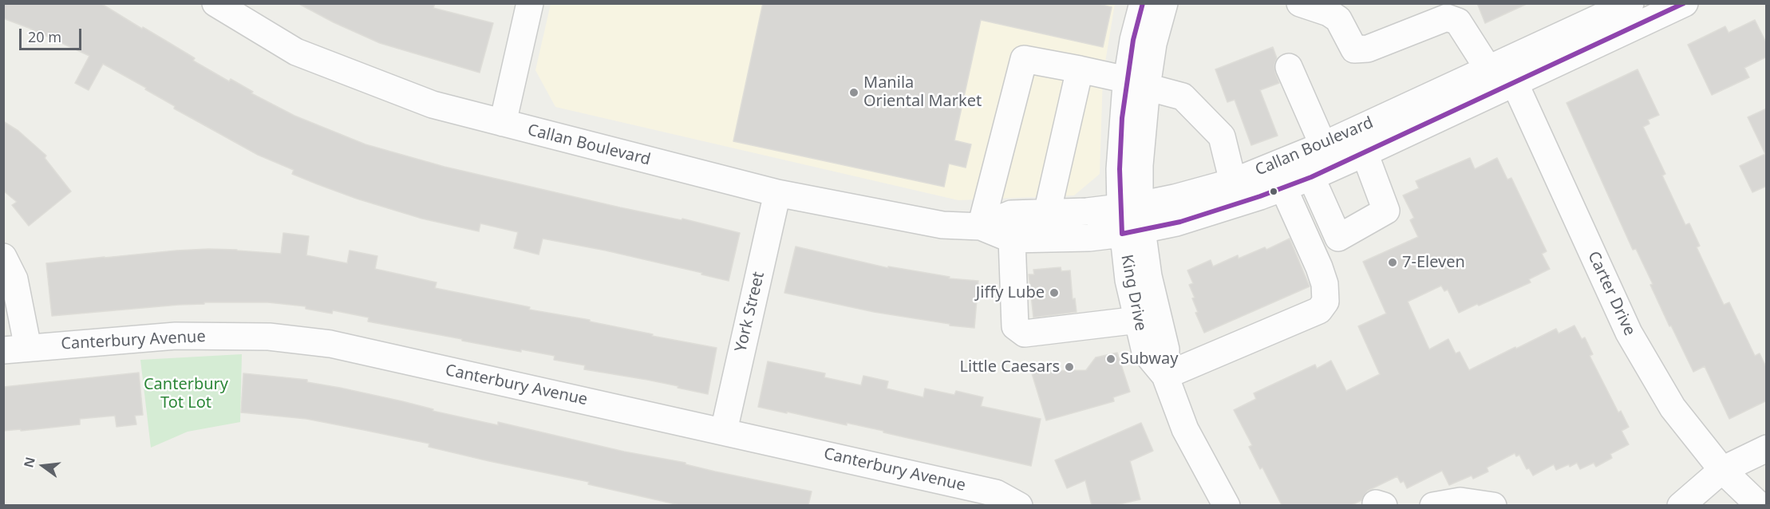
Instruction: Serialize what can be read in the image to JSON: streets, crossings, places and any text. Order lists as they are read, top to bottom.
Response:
{
  "streets": {
    "street": [
      "Callan Boulevard",
      "King Drive",
      "Carter Drive",
      "York Street",
      "Canterbury Avenue"
    ]
  },
  "crossings": [
    ["Callan Boulevard", "King Drive"],
    ["Callan Boulevard", "Carter Drive"],
    ["Callan Boulevard", "York Street"],
    ["York Street", "Canterbury Avenue"]
  ],
  "parks": ["Canterbury Tot Lot"],
  "places": [
    "Manila Oriental Market",
    "7-Eleven",
    "Jiffy Lube",
    "Subway",
    "Little Caesars"
  ],
  "scale_bar": "20 m",
  "north": "left"
}
